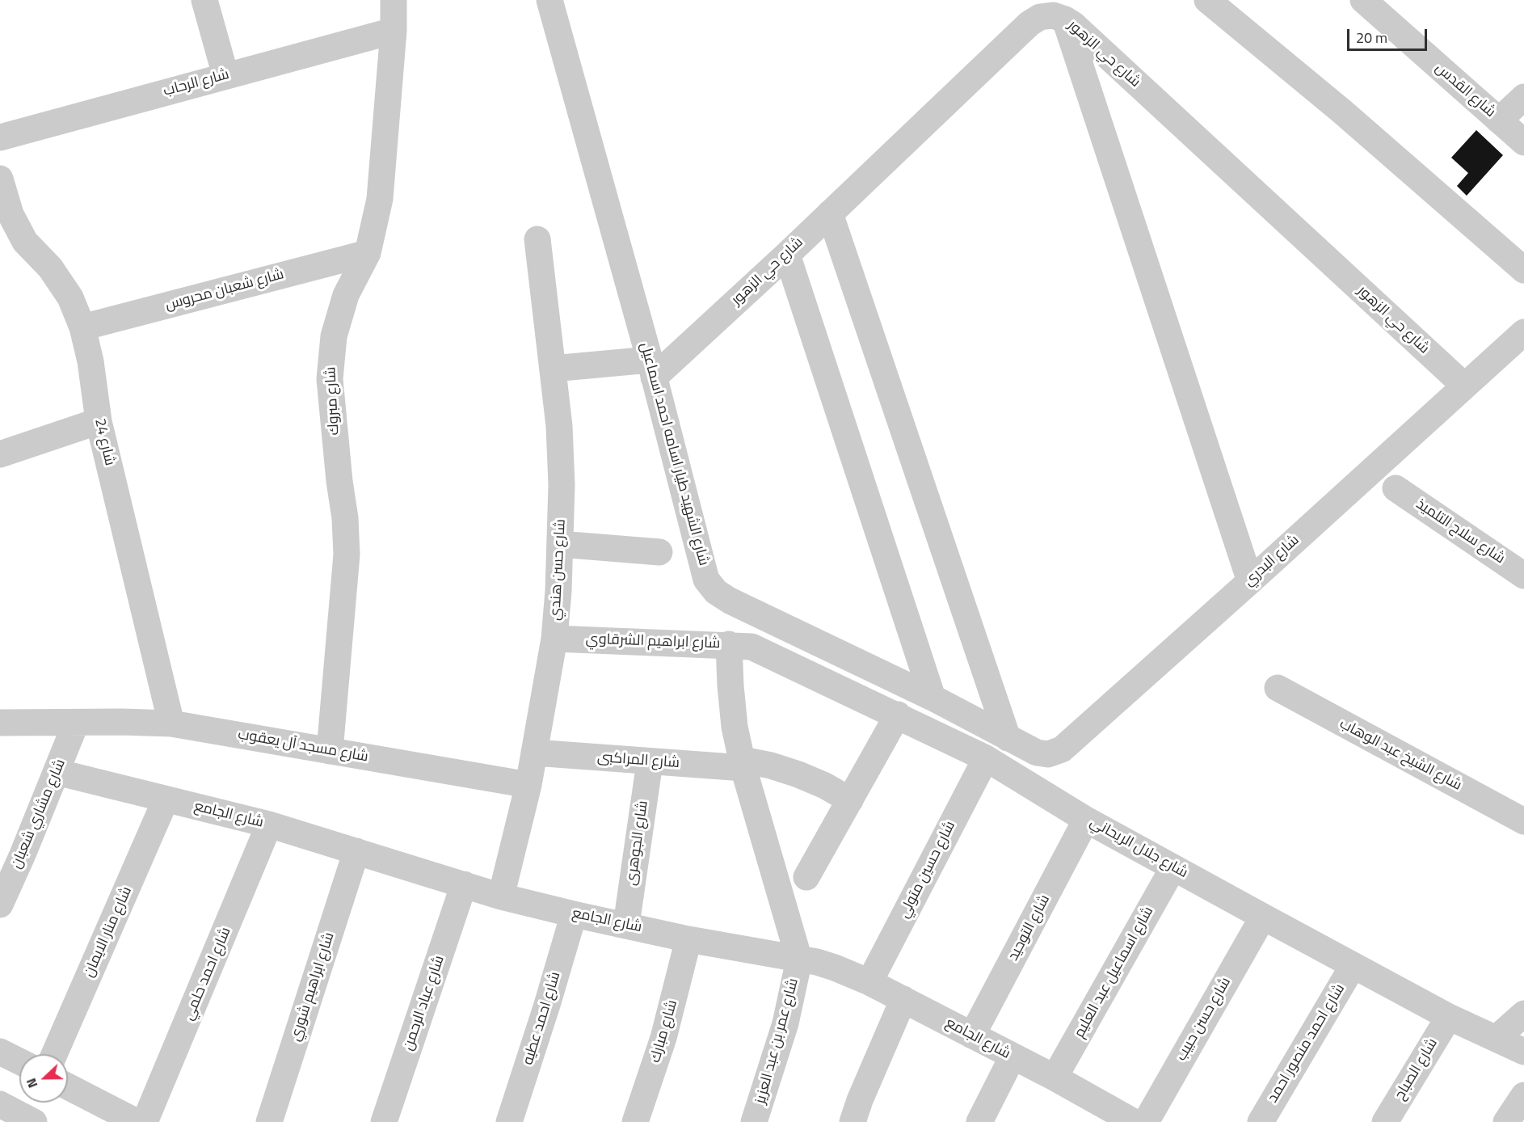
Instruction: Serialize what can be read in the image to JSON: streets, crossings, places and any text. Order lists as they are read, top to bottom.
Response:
{
  "streets": {
    "street": [
      "شارع حي الزهور",
      "شارع الرحاب",
      "شارع القدس",
      "شارع شعبان محروس",
      "شارع مبروك",
      "شارع 24",
      "شارع الشهيد طيار اسامه احمد اسماعيل",
      "شارع سلاح التلميذ",
      "شارع البدري",
      "شارع حسن هندي",
      "شارع ابراهيم الشرقاوي",
      "شارع مسجد آل يعقوب",
      "شارع الشيخ عبد الوهاب",
      "شارع المراكبى",
      "شارع مشاري شعبان",
      "شارع الجامع",
      "شارع الجوهرى",
      "شارع جلال الريحاني",
      "شارع حسين متولي",
      "شارع التوحيد",
      "شارع منار الايمان",
      "شارع اسماعيل عبد العليم",
      "شارع احمد حلمي",
      "شارع ابراهيم شوري",
      "شارع عباد الرحمن",
      "شارع احمد عطيه",
      "شارع حسن حبيب",
      "شارع مبارك",
      "شارع عمر بن عبد العزيز",
      "شارع احمد منصور احمد",
      "شارع الصباح"
    ]
  },
  "crossings": [
    ["شارع حي الزهور", "شارع الشهيد طيار اسامه احمد اسماعيل"],
    ["شارع حي الزهور", "شارع البدري"],
    ["شارع الرحاب", "شارع مبروك"],
    ["شارع شعبان محروس", "شارع مبروك"],
    ["شارع شعبان محروس", "شارع 24"],
    ["شارع مبروك", "شارع مسجد آل يعقوب"],
    ["شارع 24", "شارع مسجد آل يعقوب"],
    ["شارع الشهيد طيار اسامه احمد اسماعيل", "شارع البدري"],
    ["شارع حسن هندي", "شارع ابراهيم الشرقاوي"],
    ["شارع حسن هندي", "شارع مسجد آل يعقوب"],
    ["شارع حسن هندي", "شارع المراكبى"],
    ["شارع حسن هندي", "شارع الجامع"],
    ["شارع ابراهيم الشرقاوي", "شارع جلال الريحاني"],
    ["شارع مسجد آل يعقوب", "شارع مشاري شعبان"],
    ["شارع المراكبى", "شارع الجوهرى"],
    ["شارع مشاري شعبان", "شارع الجامع"],
    ["شارع الجامع", "شارع الجوهرى"],
    ["شارع الجامع", "شارع حسين متولي"],
    ["شارع الجامع", "شارع التوحيد"],
    ["شارع الجامع", "شارع منار الايمان"],
    ["شارع الجامع", "شارع اسماعيل عبد العليم"],
    ["شارع الجامع", "شارع احمد حلمي"],
    ["شارع الجامع", "شارع ابراهيم شوري"],
    ["شارع الجامع", "شارع عباد الرحمن"],
    ["شارع الجامع", "شارع احمد عطيه"],
    ["شارع الجامع", "شارع مبارك"],
    ["شارع الجامع", "شارع عمر بن عبد العزيز"],
    ["شارع جلال الريحاني", "شارع حسين متولي"],
    ["شارع جلال الريحاني", "شارع التوحيد"],
    ["شارع جلال الريحاني", "شارع اسماعيل عبد العليم"],
    ["شارع جلال الريحاني", "شارع حسن حبيب"],
    ["شارع جلال الريحاني", "شارع احمد منصور احمد"],
    ["شارع جلال الريحاني", "شارع الصباح"]
  ],
  "scale_bar": "20 m",
  "north": "left"
}
